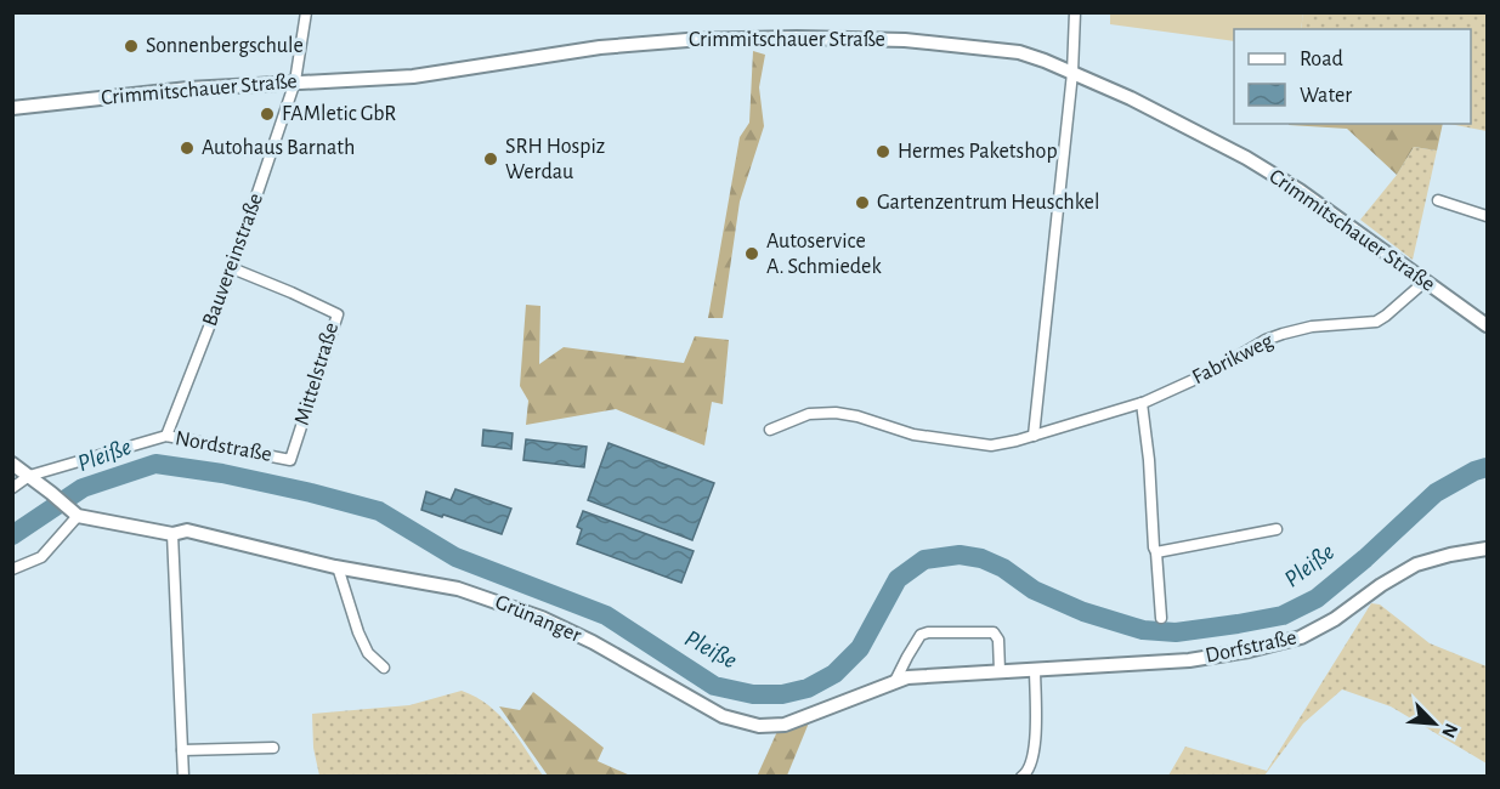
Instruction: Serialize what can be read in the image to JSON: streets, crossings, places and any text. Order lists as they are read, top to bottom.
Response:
{
  "streets": {
    "street": [
      "Crimmitschauer Straße",
      "Bauvereinstraße",
      "Fabrikweg",
      "Mittelstraße",
      "Nordstraße",
      "Grünanger",
      "Dorfstraße"
    ]
  },
  "crossings": [
    ["Crimmitschauer Straße", "Bauvereinstraße"],
    ["Crimmitschauer Straße", "Fabrikweg"],
    ["Bauvereinstraße", "Mittelstraße"],
    ["Bauvereinstraße", "Nordstraße"],
    ["Mittelstraße", "Nordstraße"],
    ["Grünanger", "Dorfstraße"]
  ],
  "water": ["Pleiße"],
  "places": [
    "Sonnenbergschule",
    "FAMletic GbR",
    "Autohaus Barnath",
    "Hermes Paketshop",
    "SRH Hospiz Werdau",
    "Gartenzentrum Heuschkel",
    "Autoservice A. Schmiedek"
  ],
  "legend": ["Road", "Water"],
  "north": "bottom right"
}
